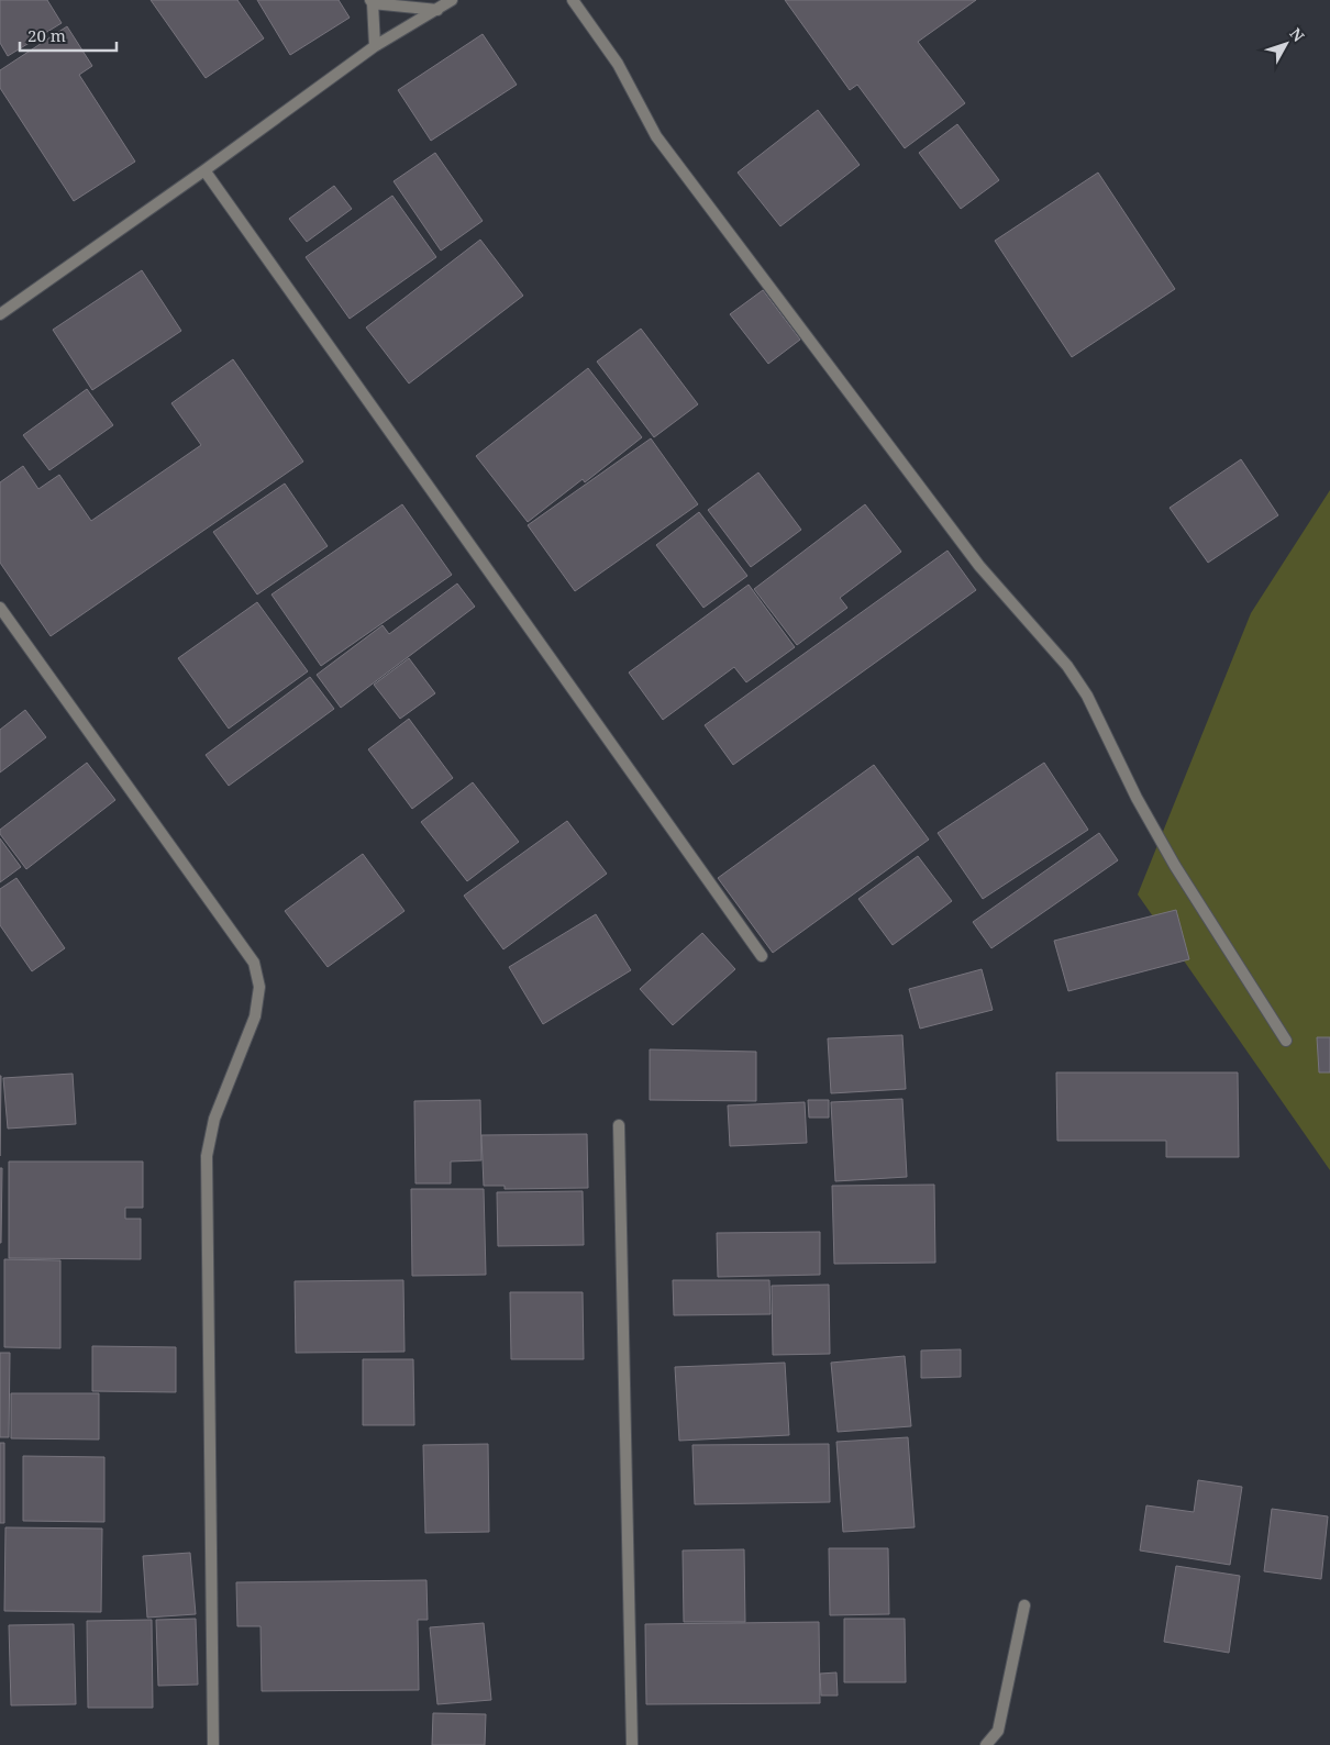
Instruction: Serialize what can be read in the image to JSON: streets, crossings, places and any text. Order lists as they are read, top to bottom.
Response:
{
  "scale_bar": "20 m",
  "north": "top right"
}
